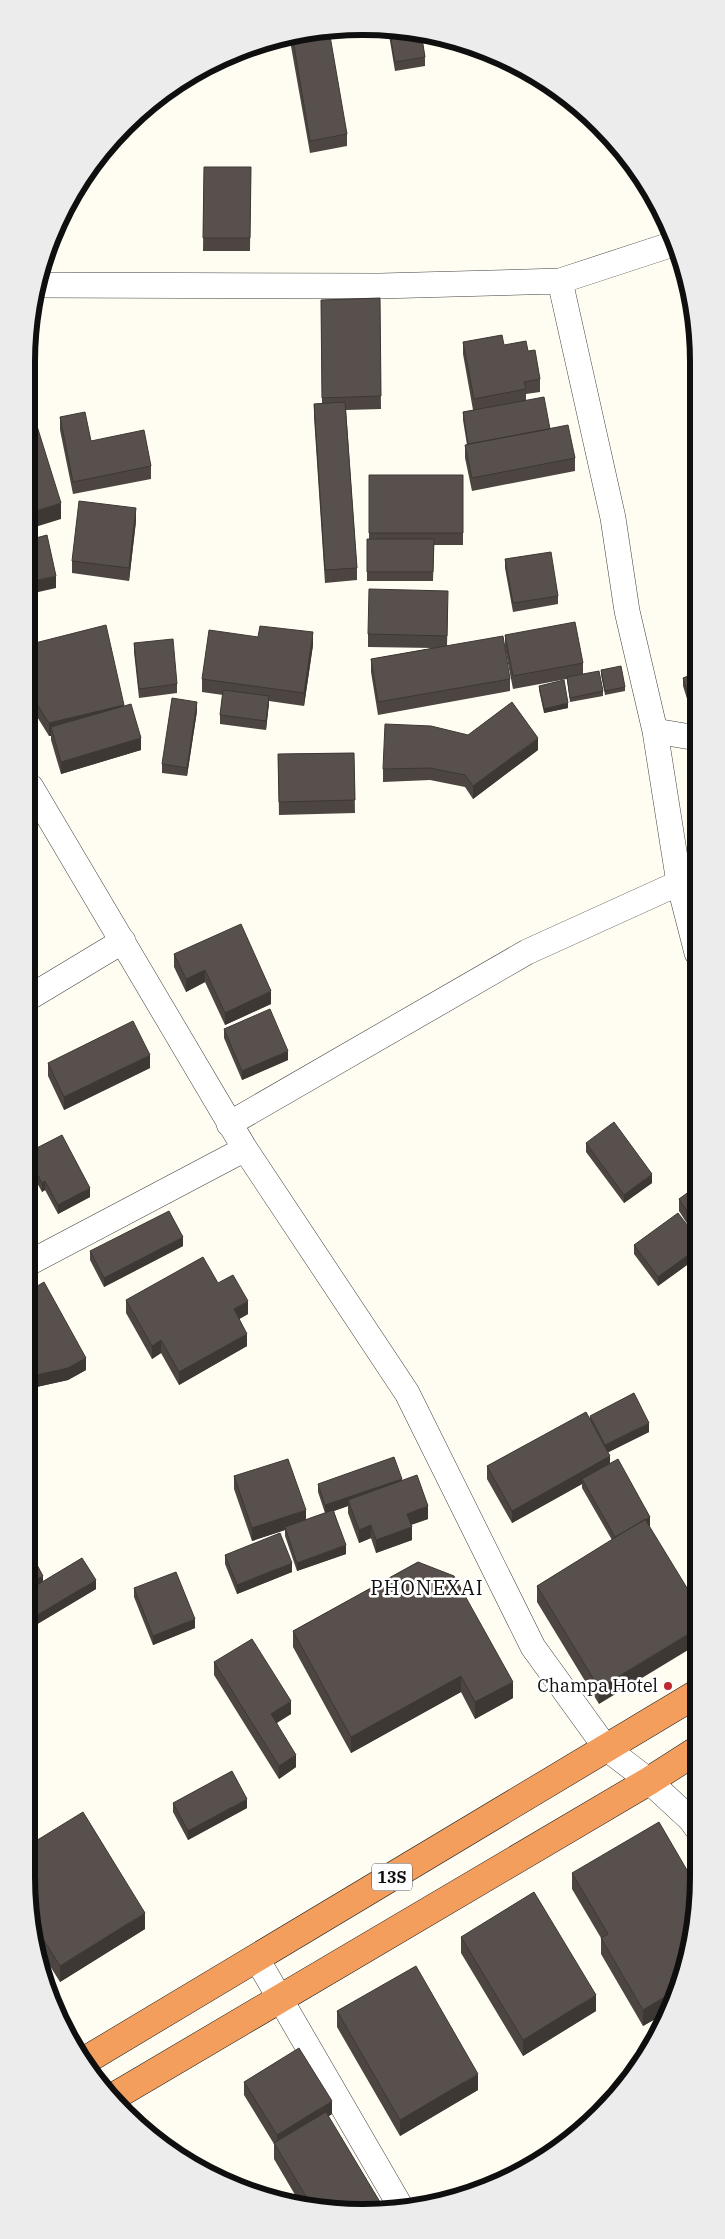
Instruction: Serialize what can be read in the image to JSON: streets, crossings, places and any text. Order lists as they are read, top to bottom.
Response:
{
  "streets": {
    "highway": ["13S"]
  },
  "districts": ["PHONEXAI"],
  "places": ["Champa Hotel"]
}
